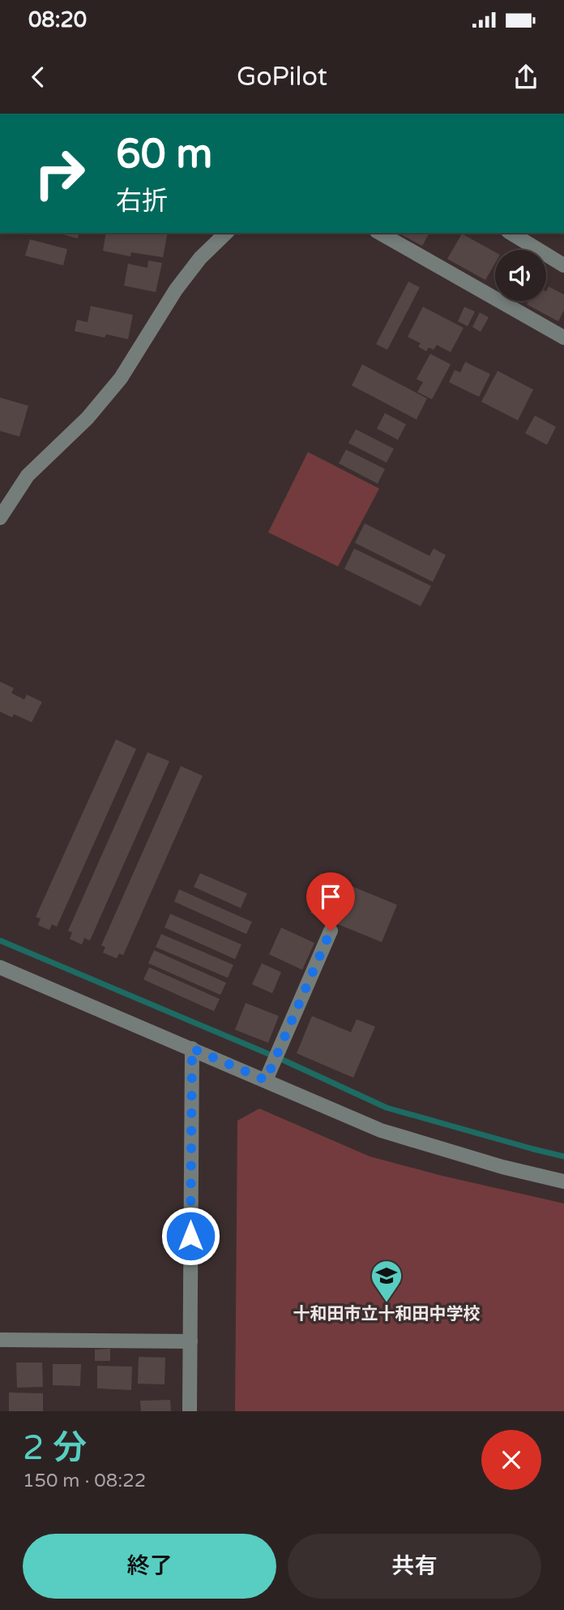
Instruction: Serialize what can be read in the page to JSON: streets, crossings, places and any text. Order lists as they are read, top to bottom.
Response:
{
  "places": {
    "school or university": ["十和田市立十和田中学校"]
  },
  "page": {
    "status": "08:20",
    "header": "GoPilot",
    "turn": ["60 m", "右折"],
    "heading": ["2 分", "150 m · 08:22"],
    "buttons": ["終了", "共有"]
  }
}
